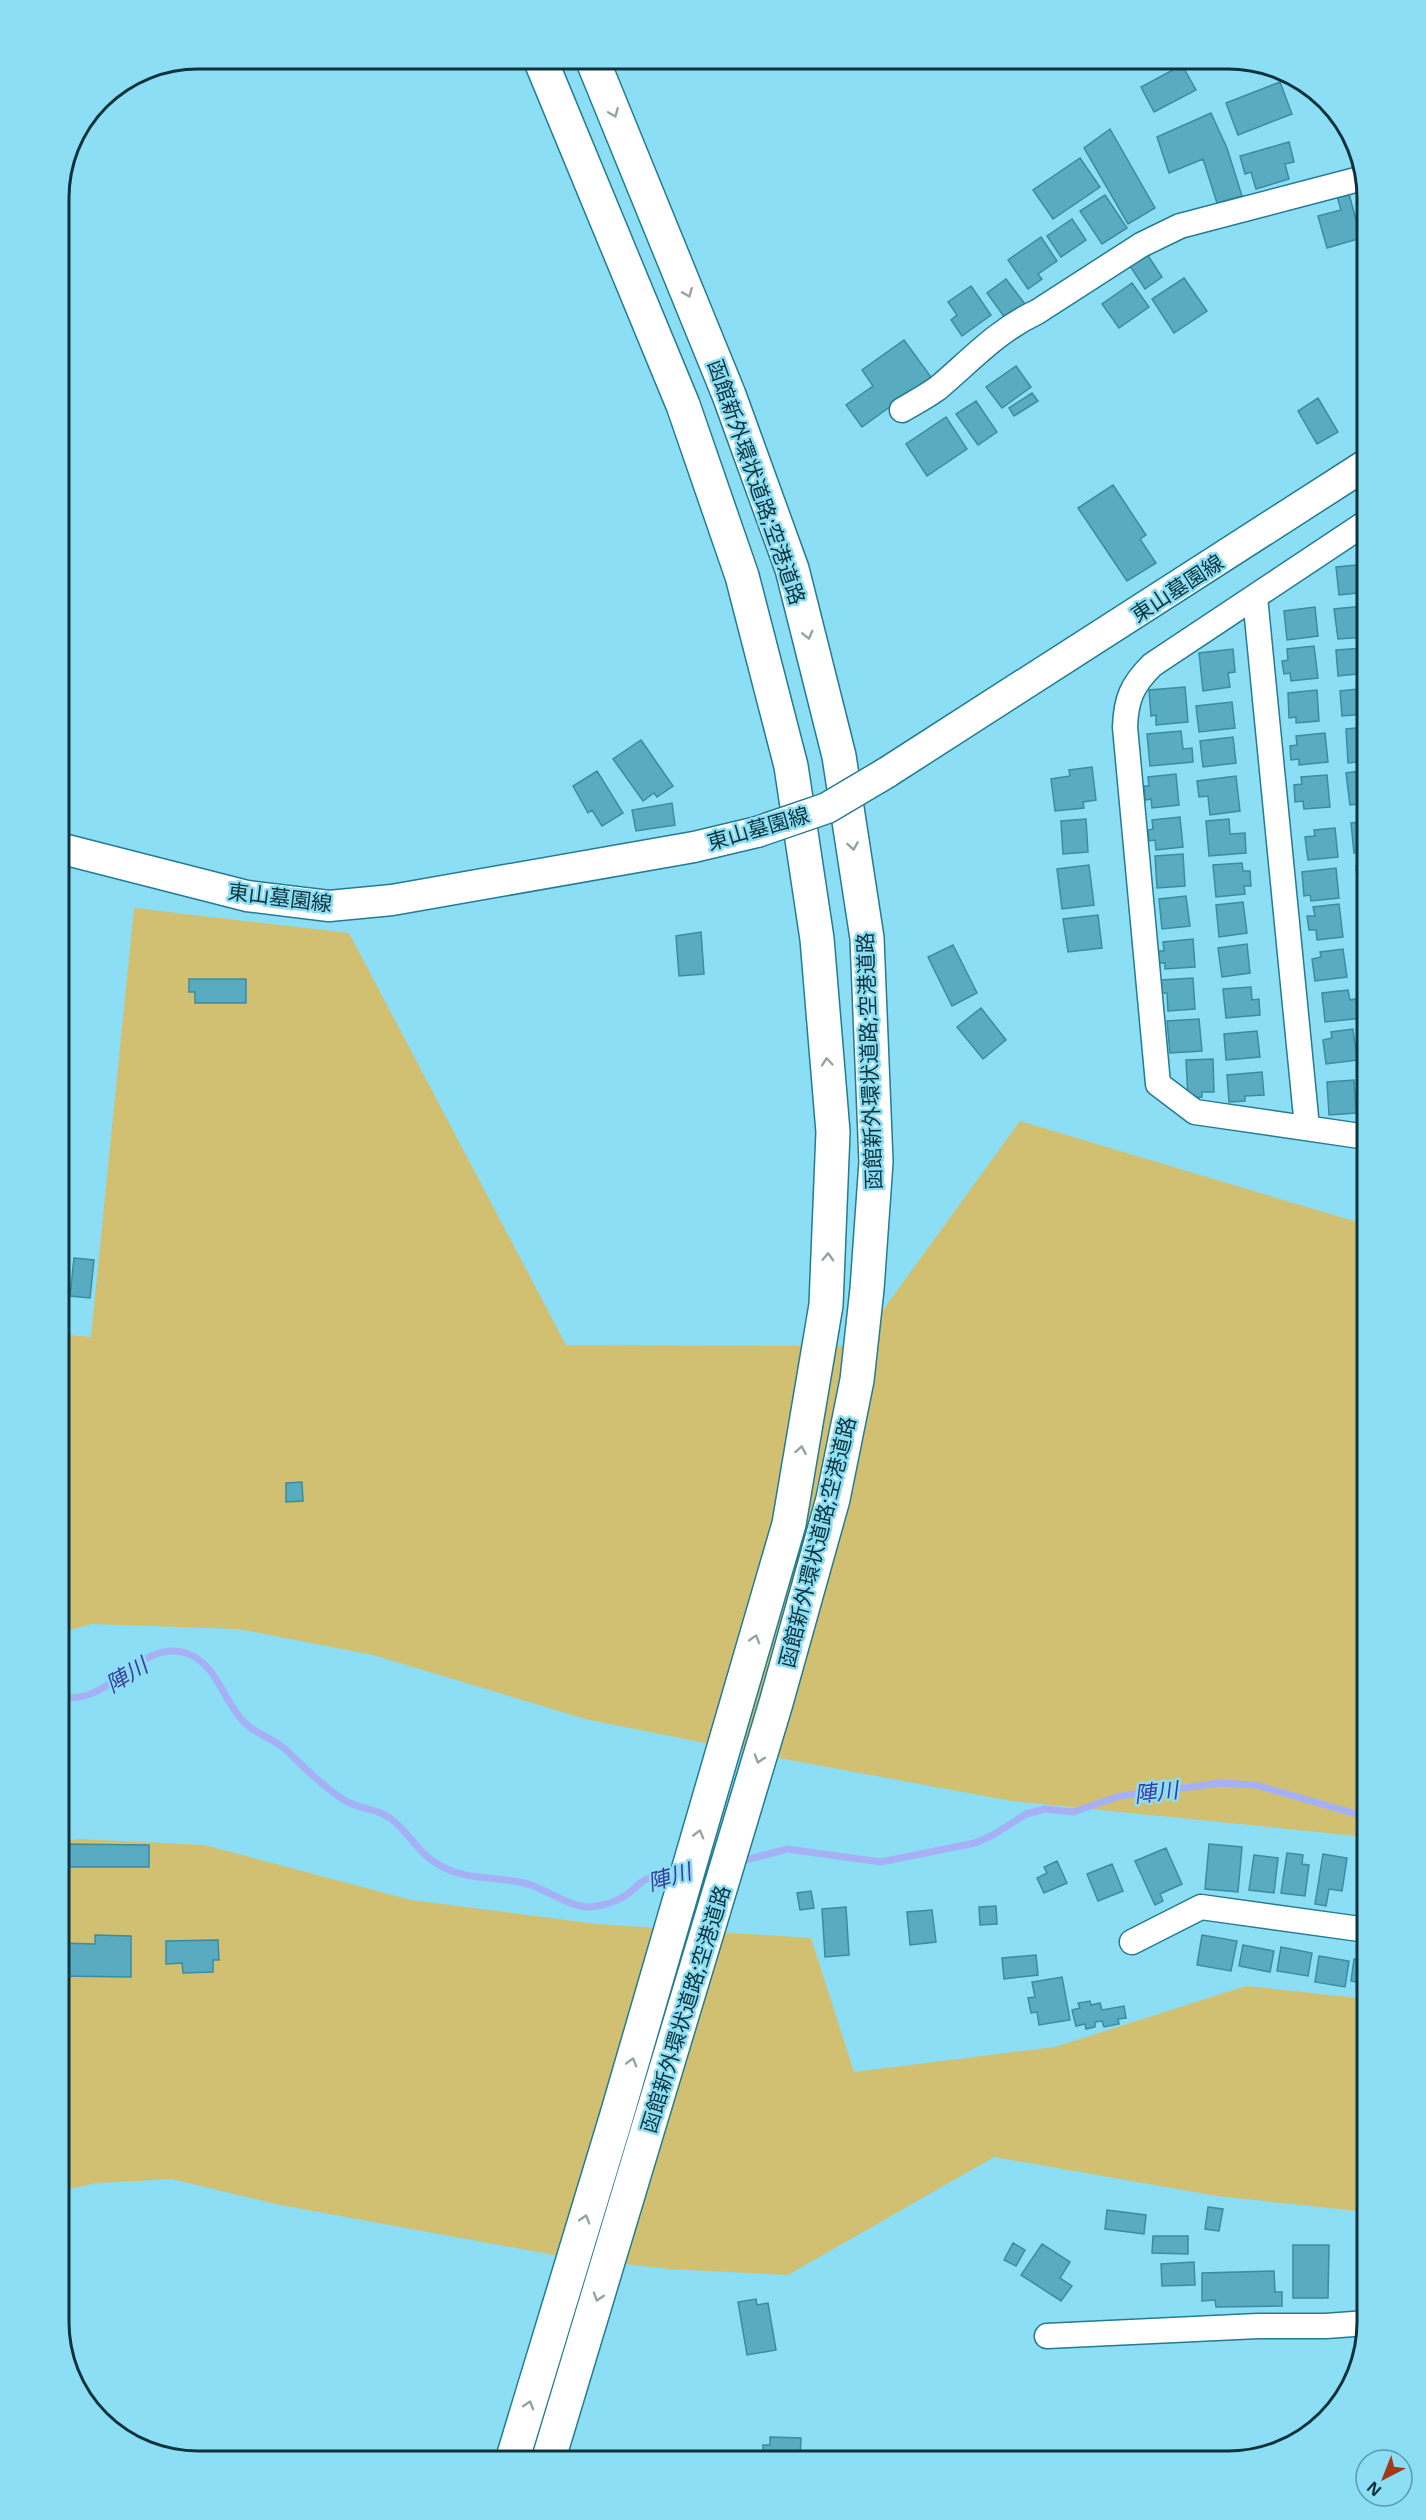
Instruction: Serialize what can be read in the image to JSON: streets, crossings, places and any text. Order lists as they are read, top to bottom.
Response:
{
  "streets": {
    "highway": ["函館新外環状道路;空港道路"],
    "street": ["東山墓園線"]
  },
  "water": ["陣川"],
  "north": "bottom left"
}
